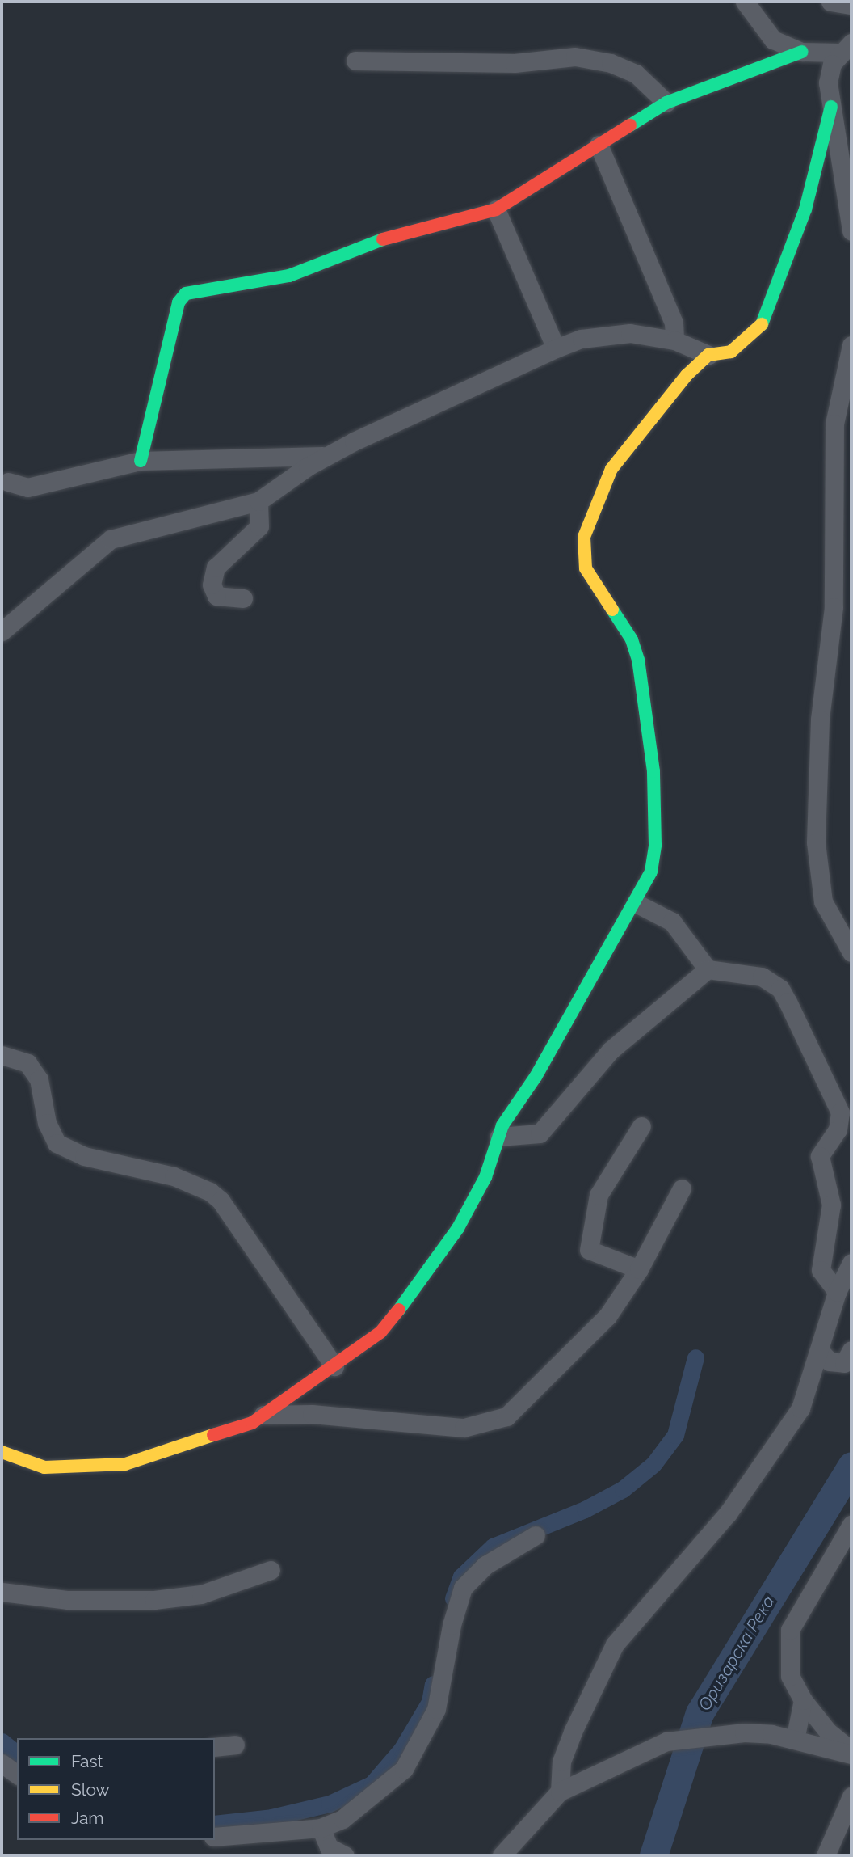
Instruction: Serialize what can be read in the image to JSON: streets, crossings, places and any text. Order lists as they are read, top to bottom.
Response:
{
  "water": ["Оризарска Река"],
  "legend": ["Fast", "Slow", "Jam"]
}
